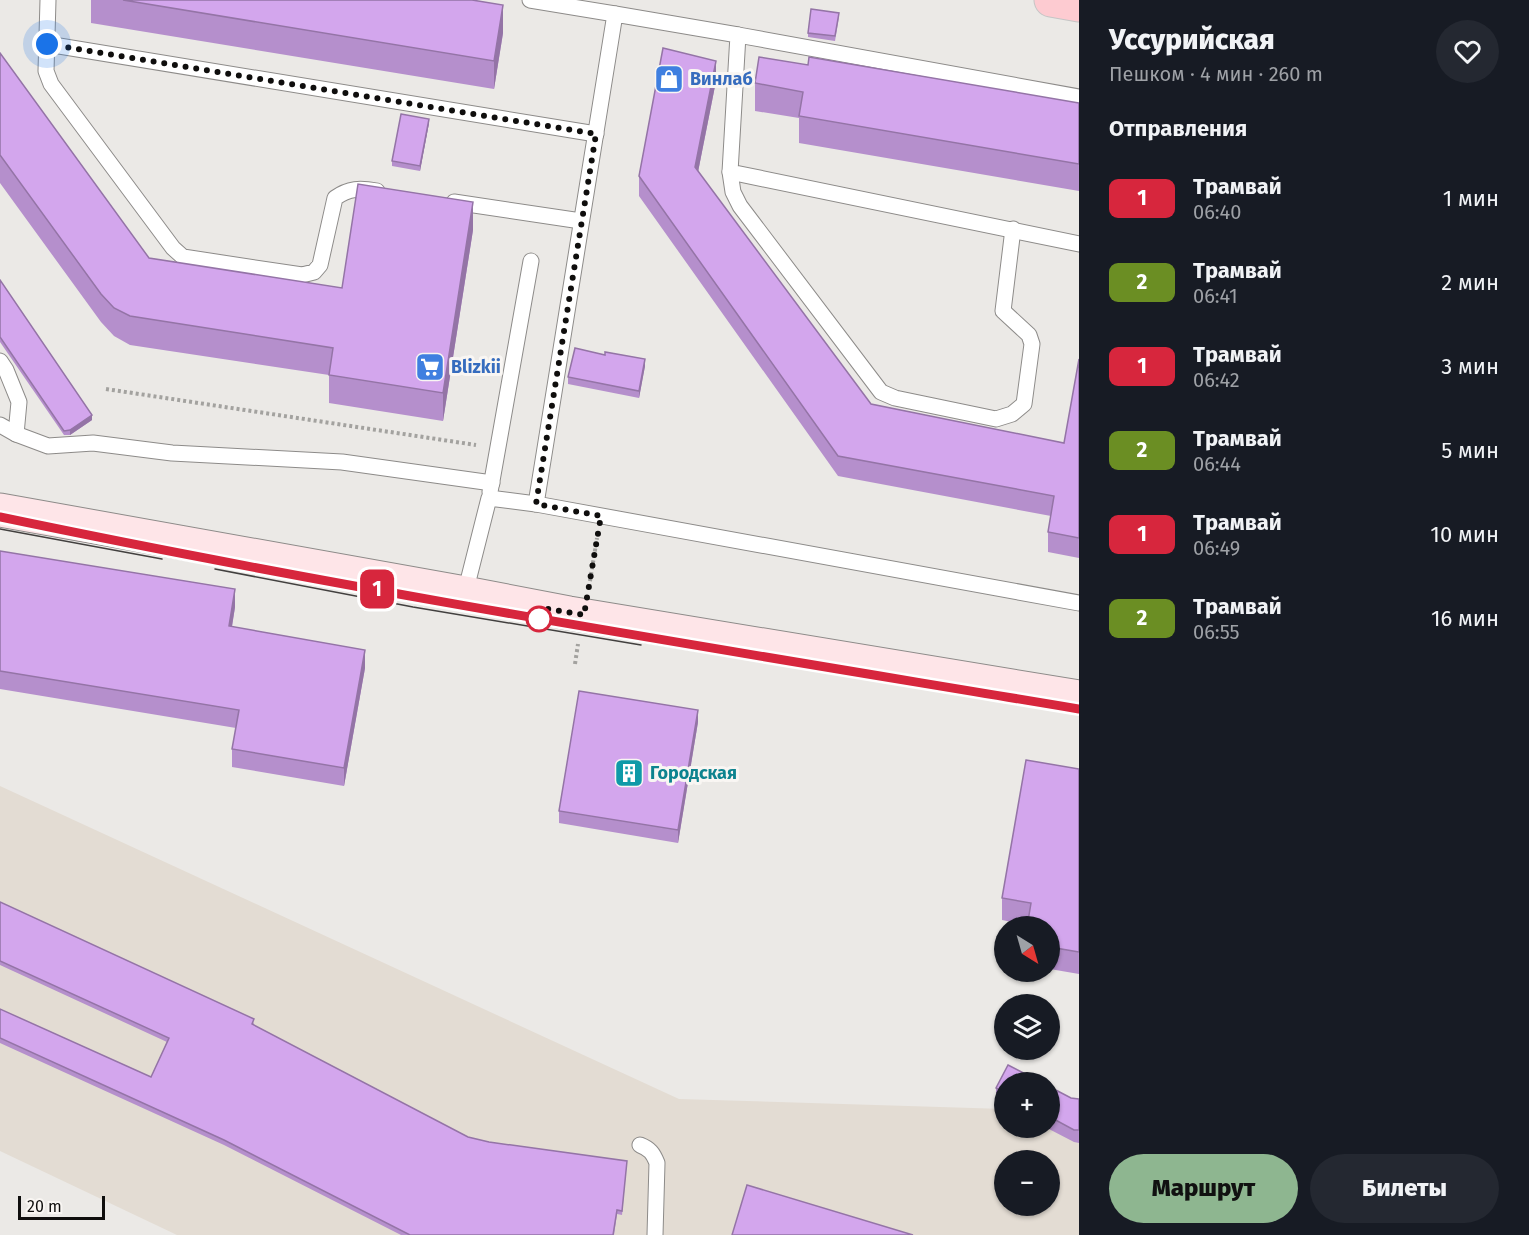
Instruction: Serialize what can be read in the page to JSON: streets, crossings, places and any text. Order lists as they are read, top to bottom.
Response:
{
  "places": {
    "shop": ["Винлаб"],
    "supermarket": ["Blizkii"],
    "building": ["Городская"]
  },
  "lines": ["tram line 1"],
  "scale_bar": "20 m",
  "north": "bottom right",
  "page": {
    "on_map": "1",
    "heading": [
      ["Уссурийская", "Пешком · 4 мин · 260 m"],
      "Отправления"
    ],
    "list": [
      {
        "mark": "1",
        "name": "Трамвай",
        "note": "06:40",
        "value": "1 мин"
      },
      {
        "mark": "2",
        "name": "Трамвай",
        "note": "06:41",
        "value": "2 мин"
      },
      {
        "mark": "1",
        "name": "Трамвай",
        "note": "06:42",
        "value": "3 мин"
      },
      {
        "mark": "2",
        "name": "Трамвай",
        "note": "06:44",
        "value": "5 мин"
      },
      {
        "mark": "1",
        "name": "Трамвай",
        "note": "06:49",
        "value": "10 мин"
      },
      {
        "mark": "2",
        "name": "Трамвай",
        "note": "06:55",
        "value": "16 мин"
      }
    ],
    "map_buttons": ["+", "−"],
    "buttons": ["Маршрут", "Билеты"],
    "scale": "20 m"
  }
}
